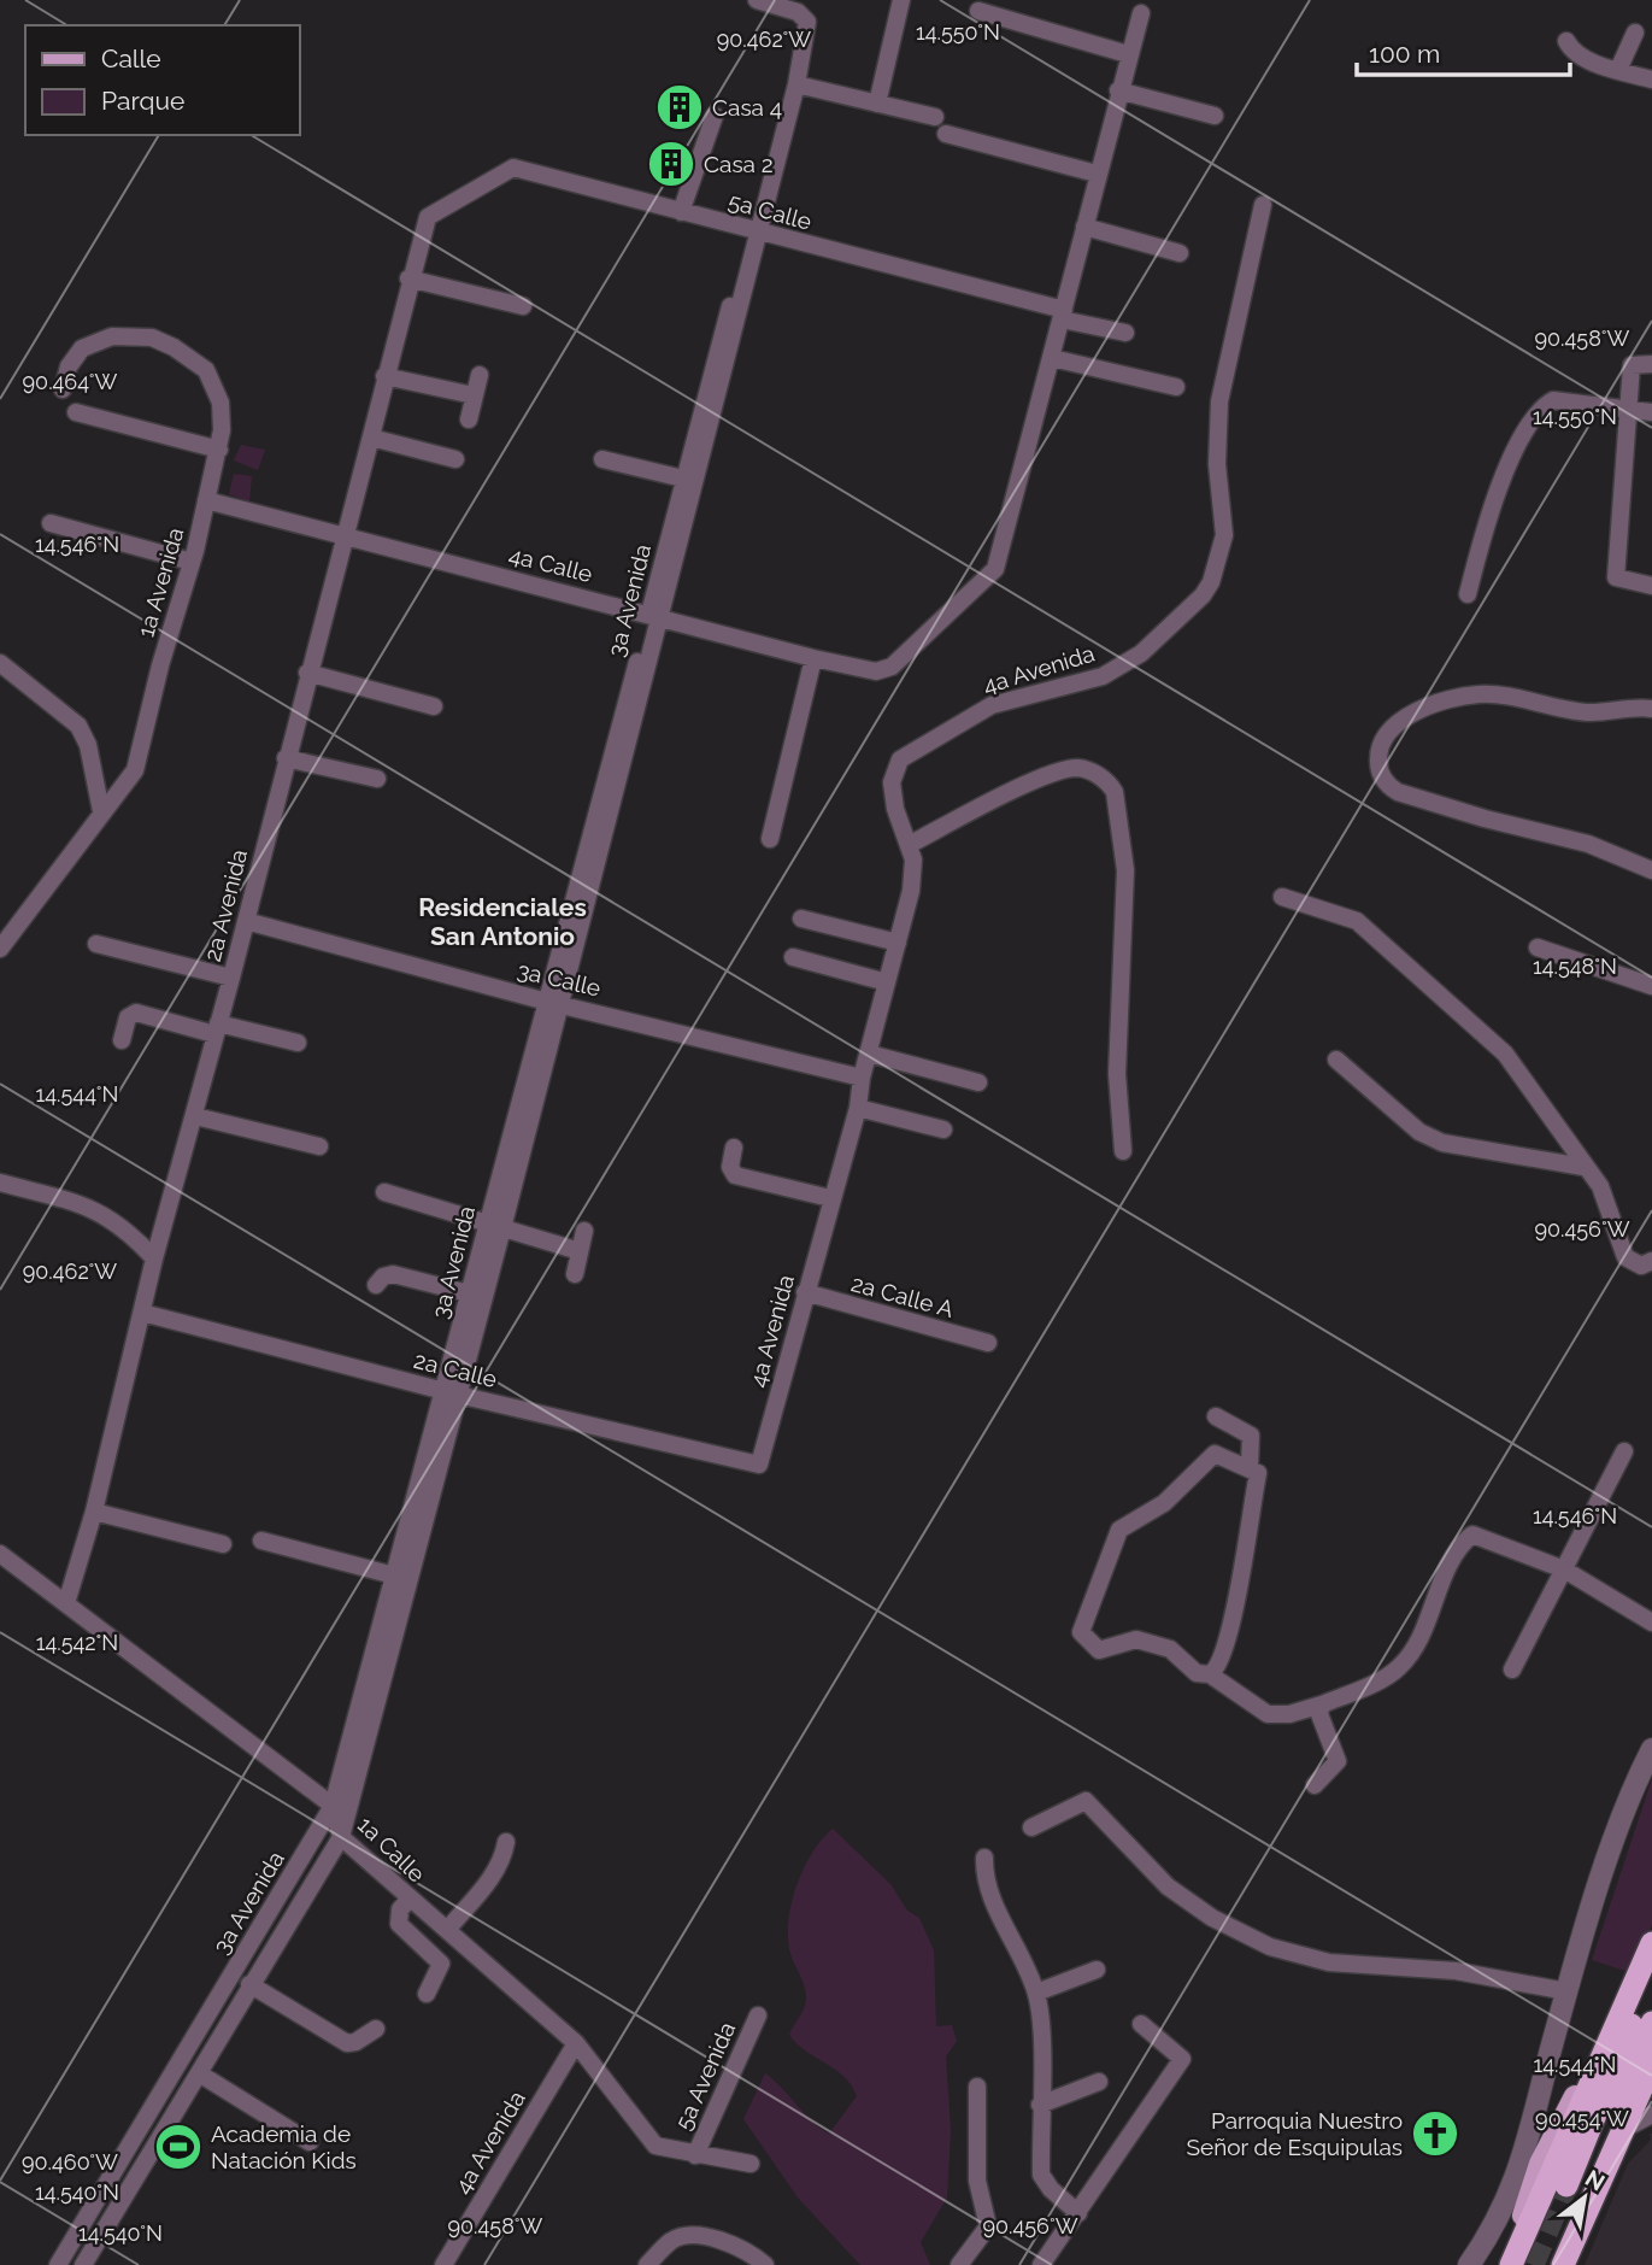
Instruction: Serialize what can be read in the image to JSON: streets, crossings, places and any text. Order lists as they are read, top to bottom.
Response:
{
  "streets": {
    "street": [
      "5a Calle",
      "4a Calle",
      "1a Avenida",
      "3a Avenida",
      "4a Avenida",
      "2a Avenida",
      "3a Calle",
      "2a Calle A",
      "2a Calle",
      "1a Calle",
      "5a Avenida"
    ]
  },
  "crossings": [
    ["5a Calle", "3a Avenida"],
    ["5a Calle", "2a Avenida"],
    ["4a Calle", "1a Avenida"],
    ["4a Calle", "3a Avenida"],
    ["4a Calle", "2a Avenida"],
    ["3a Avenida", "3a Calle"],
    ["3a Avenida", "2a Calle"],
    ["3a Avenida", "1a Calle"],
    ["4a Avenida", "3a Calle"],
    ["4a Avenida", "2a Calle A"],
    ["4a Avenida", "2a Calle"],
    ["4a Avenida", "1a Calle"],
    ["2a Avenida", "3a Calle"],
    ["2a Avenida", "2a Calle"],
    ["2a Avenida", "1a Calle"],
    ["1a Calle", "5a Avenida"]
  ],
  "districts": ["Residenciales San Antonio"],
  "places": {
    "building": ["Casa 4", "Casa 2"],
    "church": ["Parroquia Nuestro Señor de Esquipulas"],
    "sports": ["Academia de Natación Kids"]
  },
  "legend": ["Calle", "Parque"],
  "scale_bar": "100 m",
  "north": "top right",
  "coordinates": [
    "14.550°N",
    "90.462°W",
    "90.458°W",
    "90.464°W",
    "14.546°N",
    "14.548°N",
    "14.544°N",
    "90.456°W",
    "14.542°N",
    "90.454°W",
    "90.460°W",
    "14.540°N"
  ]
}
